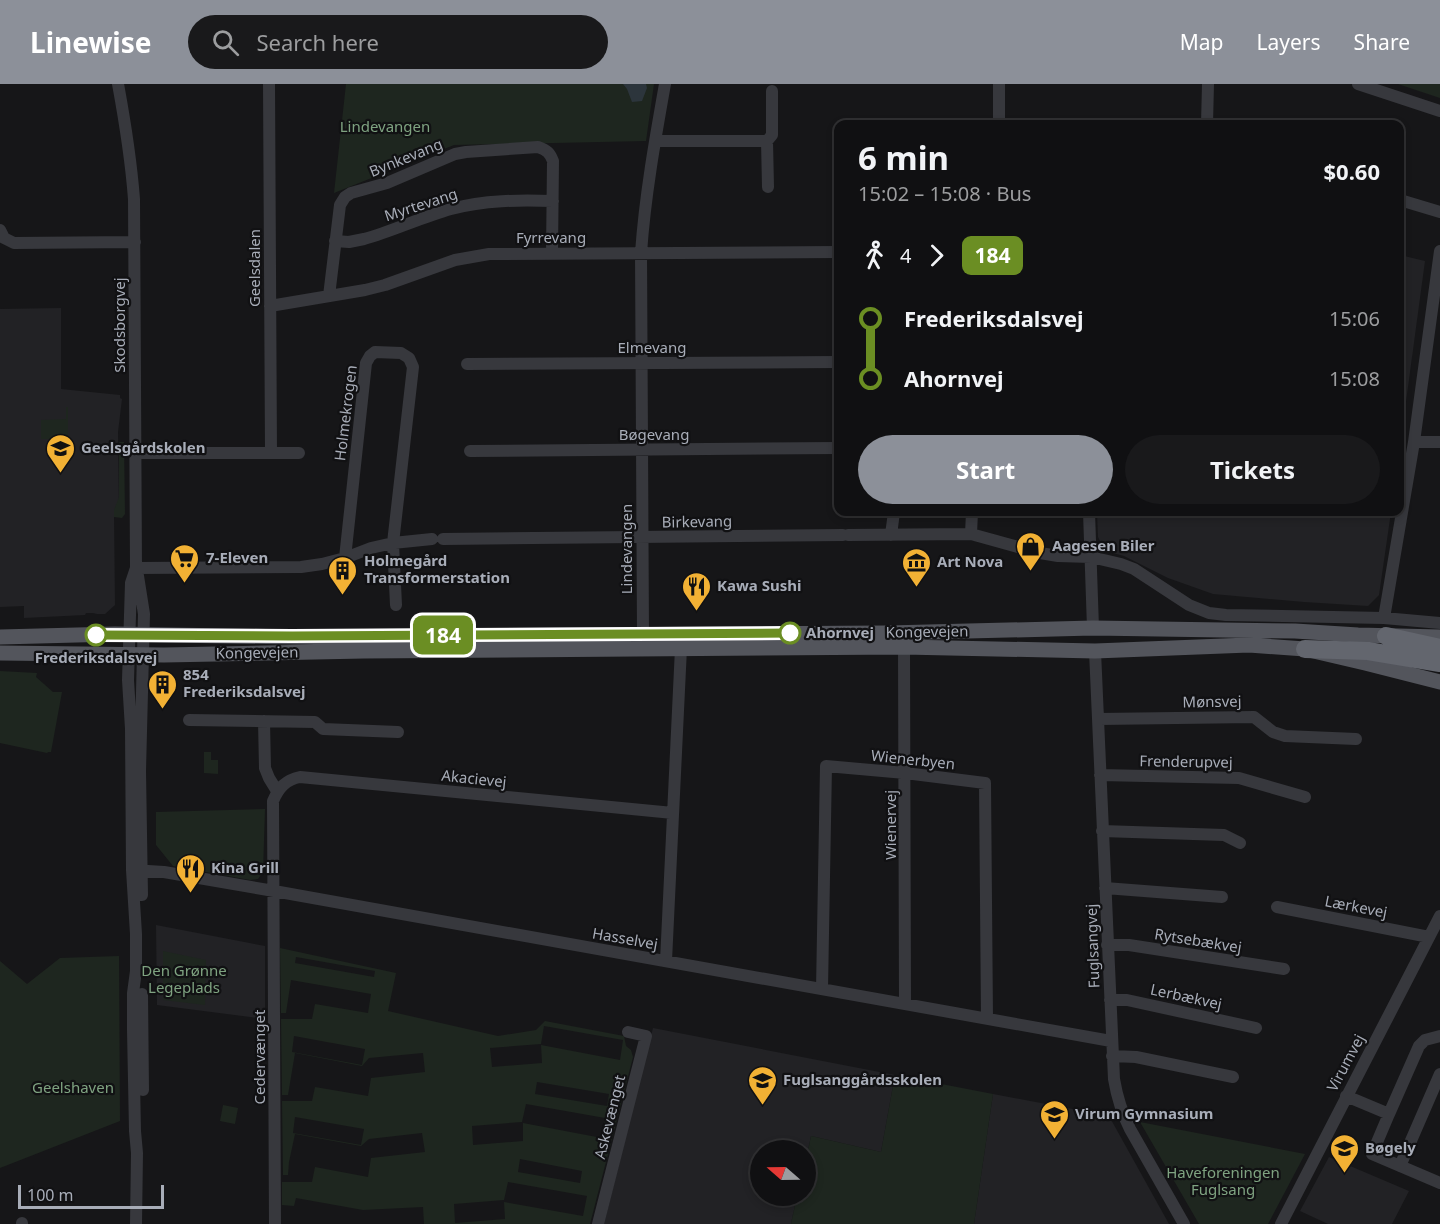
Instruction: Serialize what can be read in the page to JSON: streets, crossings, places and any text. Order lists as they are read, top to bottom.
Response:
{
  "streets": {
    "main road": ["Kongevejen"],
    "street": [
      "Bynkevang",
      "Myrtevang",
      "Fyrrevang",
      "Geelsdalen",
      "Skodsborgvej",
      "Elmevang",
      "Holmekrogen",
      "Bøgevang",
      "Birkevang",
      "Lindevangen",
      "Mønsvej",
      "Wienerbyen",
      "Frenderupvej",
      "Akacievej",
      "Wienervej",
      "Lærkevej",
      "Hasselvej",
      "Rytsebækvej",
      "Fuglsangvej",
      "Lerbækvej",
      "Cedervænget",
      "Virumvej",
      "Askevænget"
    ]
  },
  "crossings": [
    ["Bynkevang", "Myrtevang"],
    ["Bynkevang", "Fyrrevang"],
    ["Fyrrevang", "Geelsdalen"],
    ["Fyrrevang", "Lindevangen"],
    ["Skodsborgvej", "Kongevejen"],
    ["Elmevang", "Lindevangen"],
    ["Holmekrogen", "Birkevang"],
    ["Bøgevang", "Lindevangen"],
    ["Birkevang", "Lindevangen"],
    ["Birkevang", "Kongevejen"],
    ["Lindevangen", "Kongevejen"],
    ["Kongevejen", "Wienervej"],
    ["Kongevejen", "Fuglsangvej"],
    ["Mønsvej", "Fuglsangvej"],
    ["Wienerbyen", "Wienervej"],
    ["Wienerbyen", "Hasselvej"],
    ["Frenderupvej", "Fuglsangvej"],
    ["Wienervej", "Hasselvej"],
    ["Lærkevej", "Virumvej"],
    ["Hasselvej", "Fuglsangvej"],
    ["Hasselvej", "Cedervænget"],
    ["Rytsebækvej", "Fuglsangvej"],
    ["Fuglsangvej", "Lerbækvej"]
  ],
  "parks": [
    "Lindevangen",
    "Den Grønne Legeplads",
    "Geelshaven",
    "Haveforeningen Fuglsang"
  ],
  "places": {
    "school or university": [
      "Geelsgårdskolen",
      "Fuglsanggårdsskolen",
      "Virum Gymnasium",
      "Bøgely"
    ],
    "shop": ["Aagesen Biler"],
    "supermarket": ["7-Eleven"],
    "museum": ["Art Nova"],
    "building": ["Holmegård Transformerstation", "854 Frederiksdalsvej"],
    "restaurant": ["Kawa Sushi", "Kina Grill"],
    "other": ["Ahornvej", "Frederiksdalsvej"]
  },
  "lines": ["bus line 184"],
  "scale_bar": "100 m",
  "north": "left",
  "page": {
    "header": "Linewise",
    "search": "Search here",
    "nav": ["Map", "Layers", "Share"],
    "on_map": "184",
    "heading": ["6 min", "15:02 – 15:08 · Bus", "$0.60"],
    "legs": ["4", "184"],
    "list": [
      {
        "name": "Frederiksdalsvej",
        "value": "15:06"
      },
      {
        "name": "Ahornvej",
        "value": "15:08"
      }
    ],
    "buttons": ["Start", "Tickets"],
    "scale": "100 m"
  }
}
